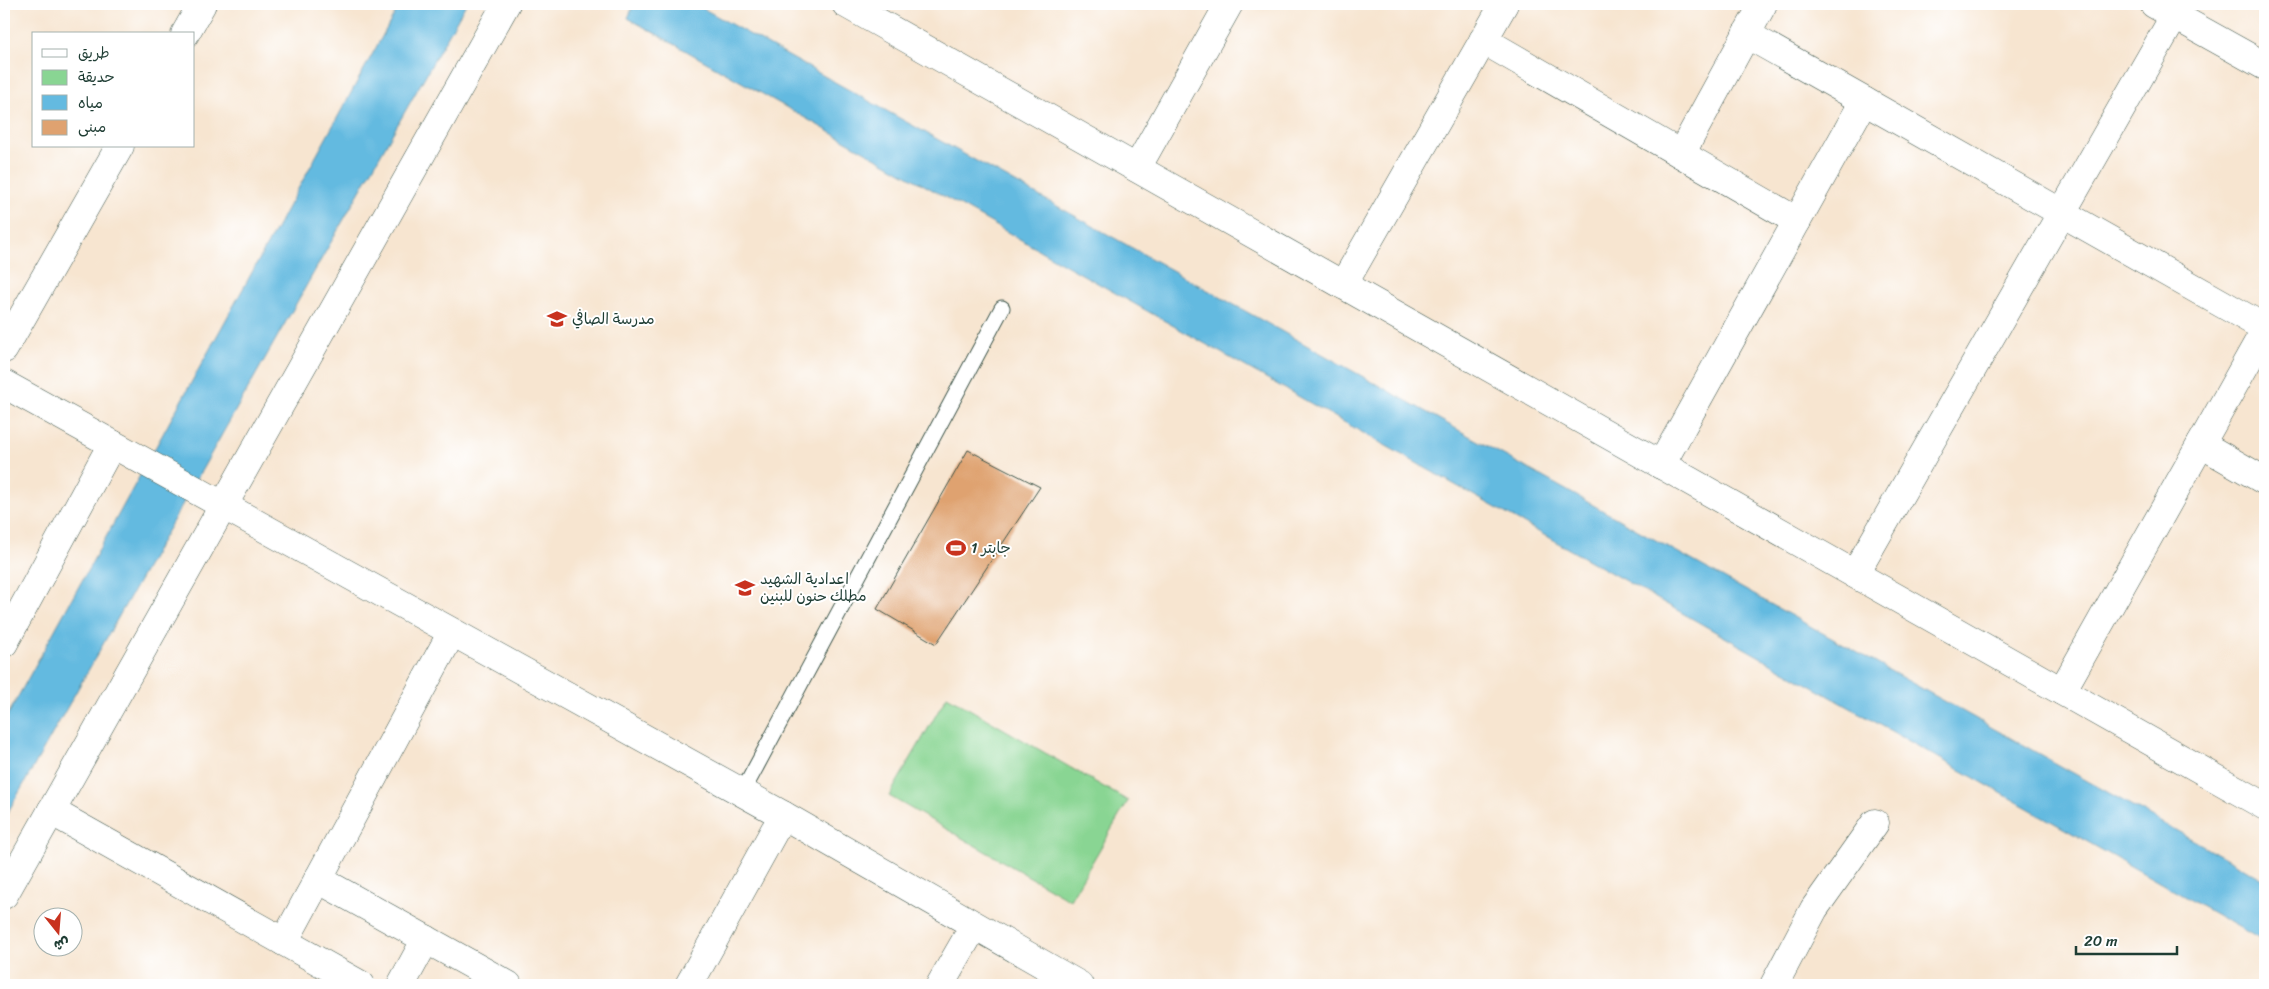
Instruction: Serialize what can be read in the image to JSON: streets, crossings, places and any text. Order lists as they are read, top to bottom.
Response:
{
  "places": {
    "school or university": ["مدرسة الصافي", "اعدادية الشهيد مطلك حنون للبنين"],
    "sports": ["جابتر 1"]
  },
  "legend": [
    "طريق",
    "حديقة",
    "مياه",
    "مبنى"
  ],
  "scale_bar": "20 m",
  "north": "bottom"
}
